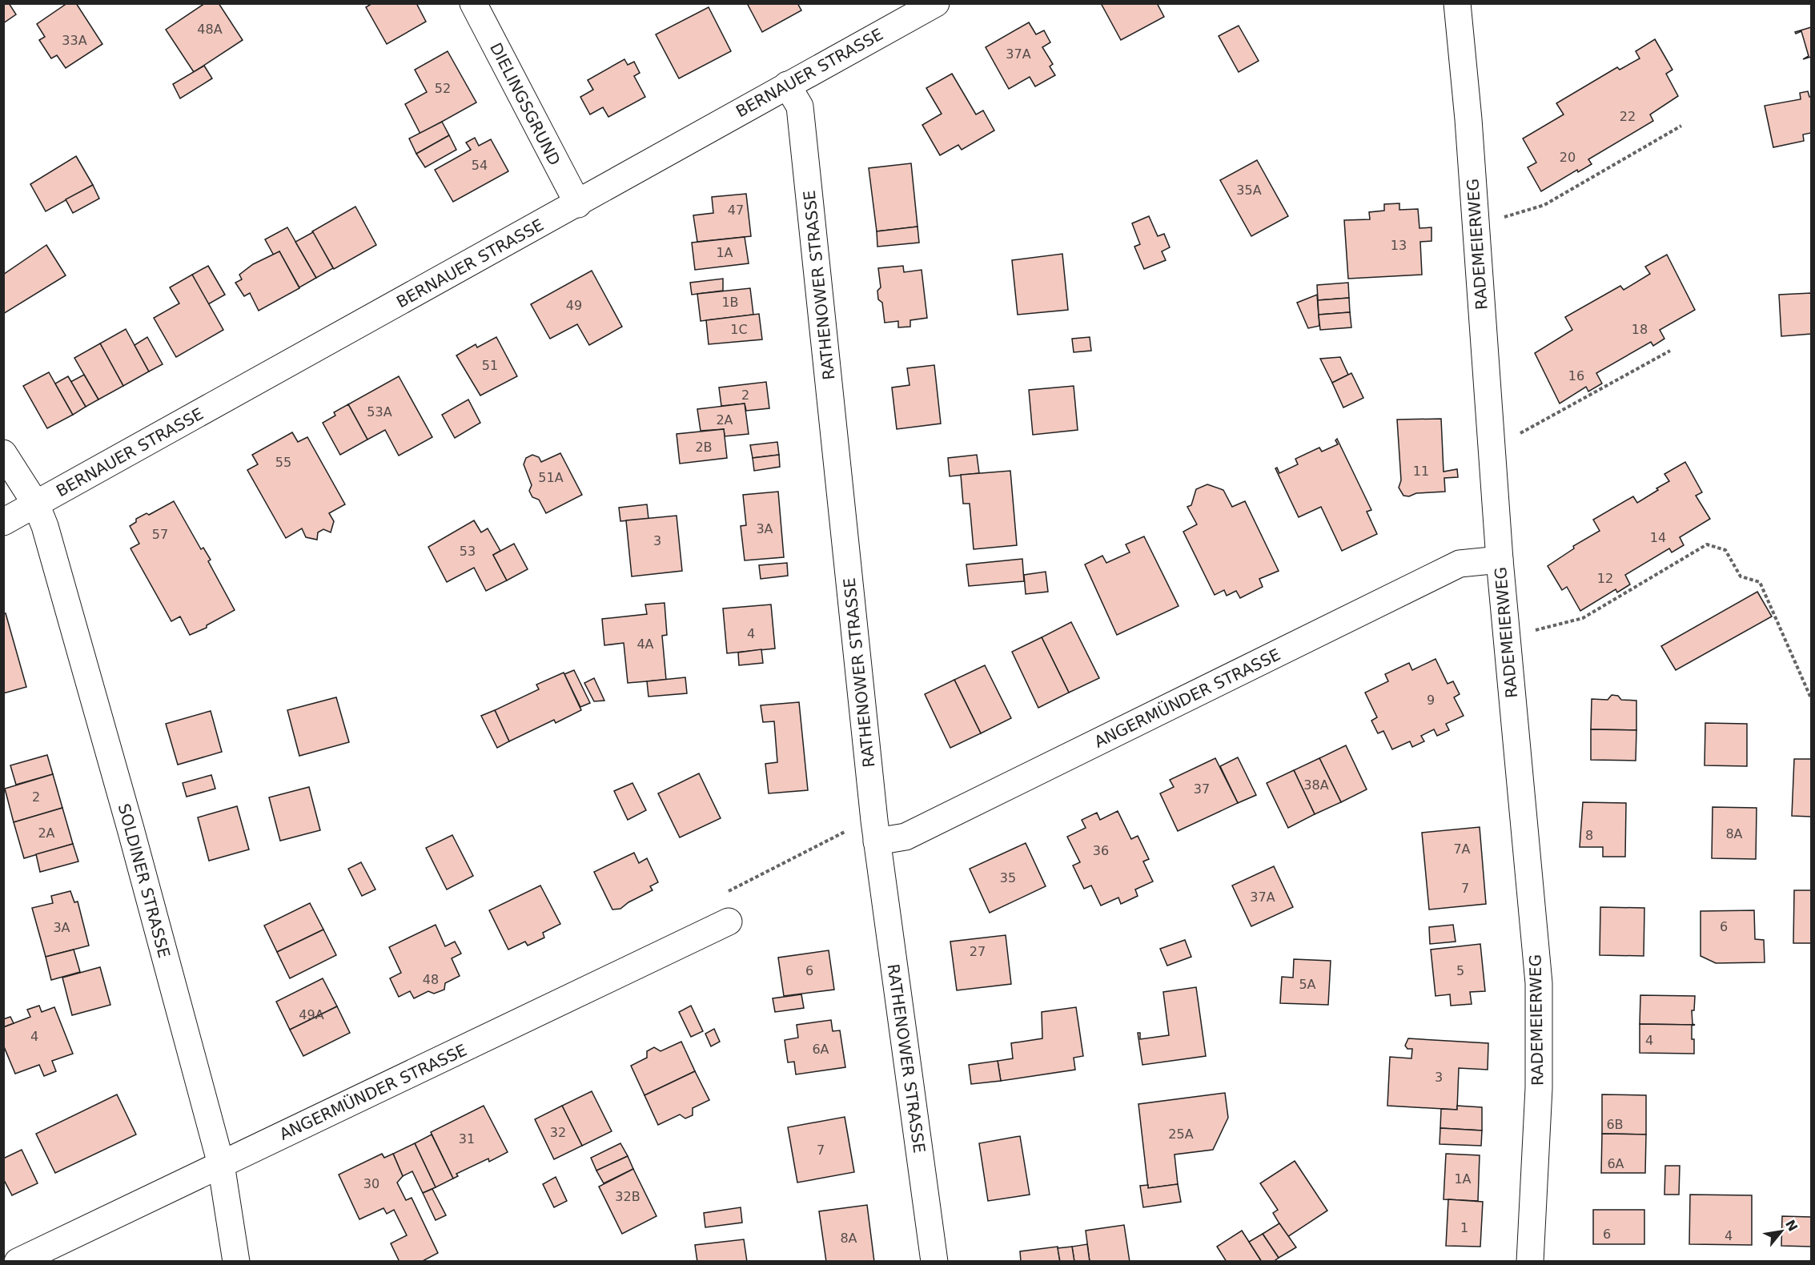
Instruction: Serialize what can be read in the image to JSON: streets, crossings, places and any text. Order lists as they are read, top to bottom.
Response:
{
  "streets": {
    "street": [
      "BERNAUER STRASSE",
      "DIELINGSGRUND",
      "RADEMEIERWEG",
      "RATHENOWER STRASSE",
      "ANGERMÜNDER STRASSE",
      "SOLDINER STRASSE"
    ]
  },
  "crossings": [
    ["BERNAUER STRASSE", "DIELINGSGRUND"],
    ["BERNAUER STRASSE", "RATHENOWER STRASSE"],
    ["BERNAUER STRASSE", "SOLDINER STRASSE"],
    ["RADEMEIERWEG", "ANGERMÜNDER STRASSE"],
    ["RATHENOWER STRASSE", "ANGERMÜNDER STRASSE"],
    ["ANGERMÜNDER STRASSE", "SOLDINER STRASSE"]
  ],
  "house_numbers": [
    "48A",
    "33A",
    "37A",
    "52",
    "22",
    "20",
    "54",
    "35A",
    "47",
    "13",
    "1A",
    "1B",
    "49",
    "1C",
    "18",
    "51",
    "16",
    "2",
    "53A",
    "2A",
    "2B",
    "55",
    "11",
    "51A",
    "3A",
    "57",
    "14",
    "3",
    "53",
    "12",
    "4",
    "4A",
    "9",
    "38A",
    "37",
    "2",
    "2A",
    "8A",
    "8",
    "7A",
    "36",
    "35",
    "7",
    "37A",
    "6",
    "3A",
    "27",
    "6",
    "5",
    "48",
    "5A",
    "49A",
    "4",
    "4",
    "6A",
    "3",
    "6B",
    "32",
    "25A",
    "31",
    "7",
    "6A",
    "1A",
    "30",
    "32B",
    "1",
    "6",
    "4",
    "8A"
  ],
  "north": "top right"
}
